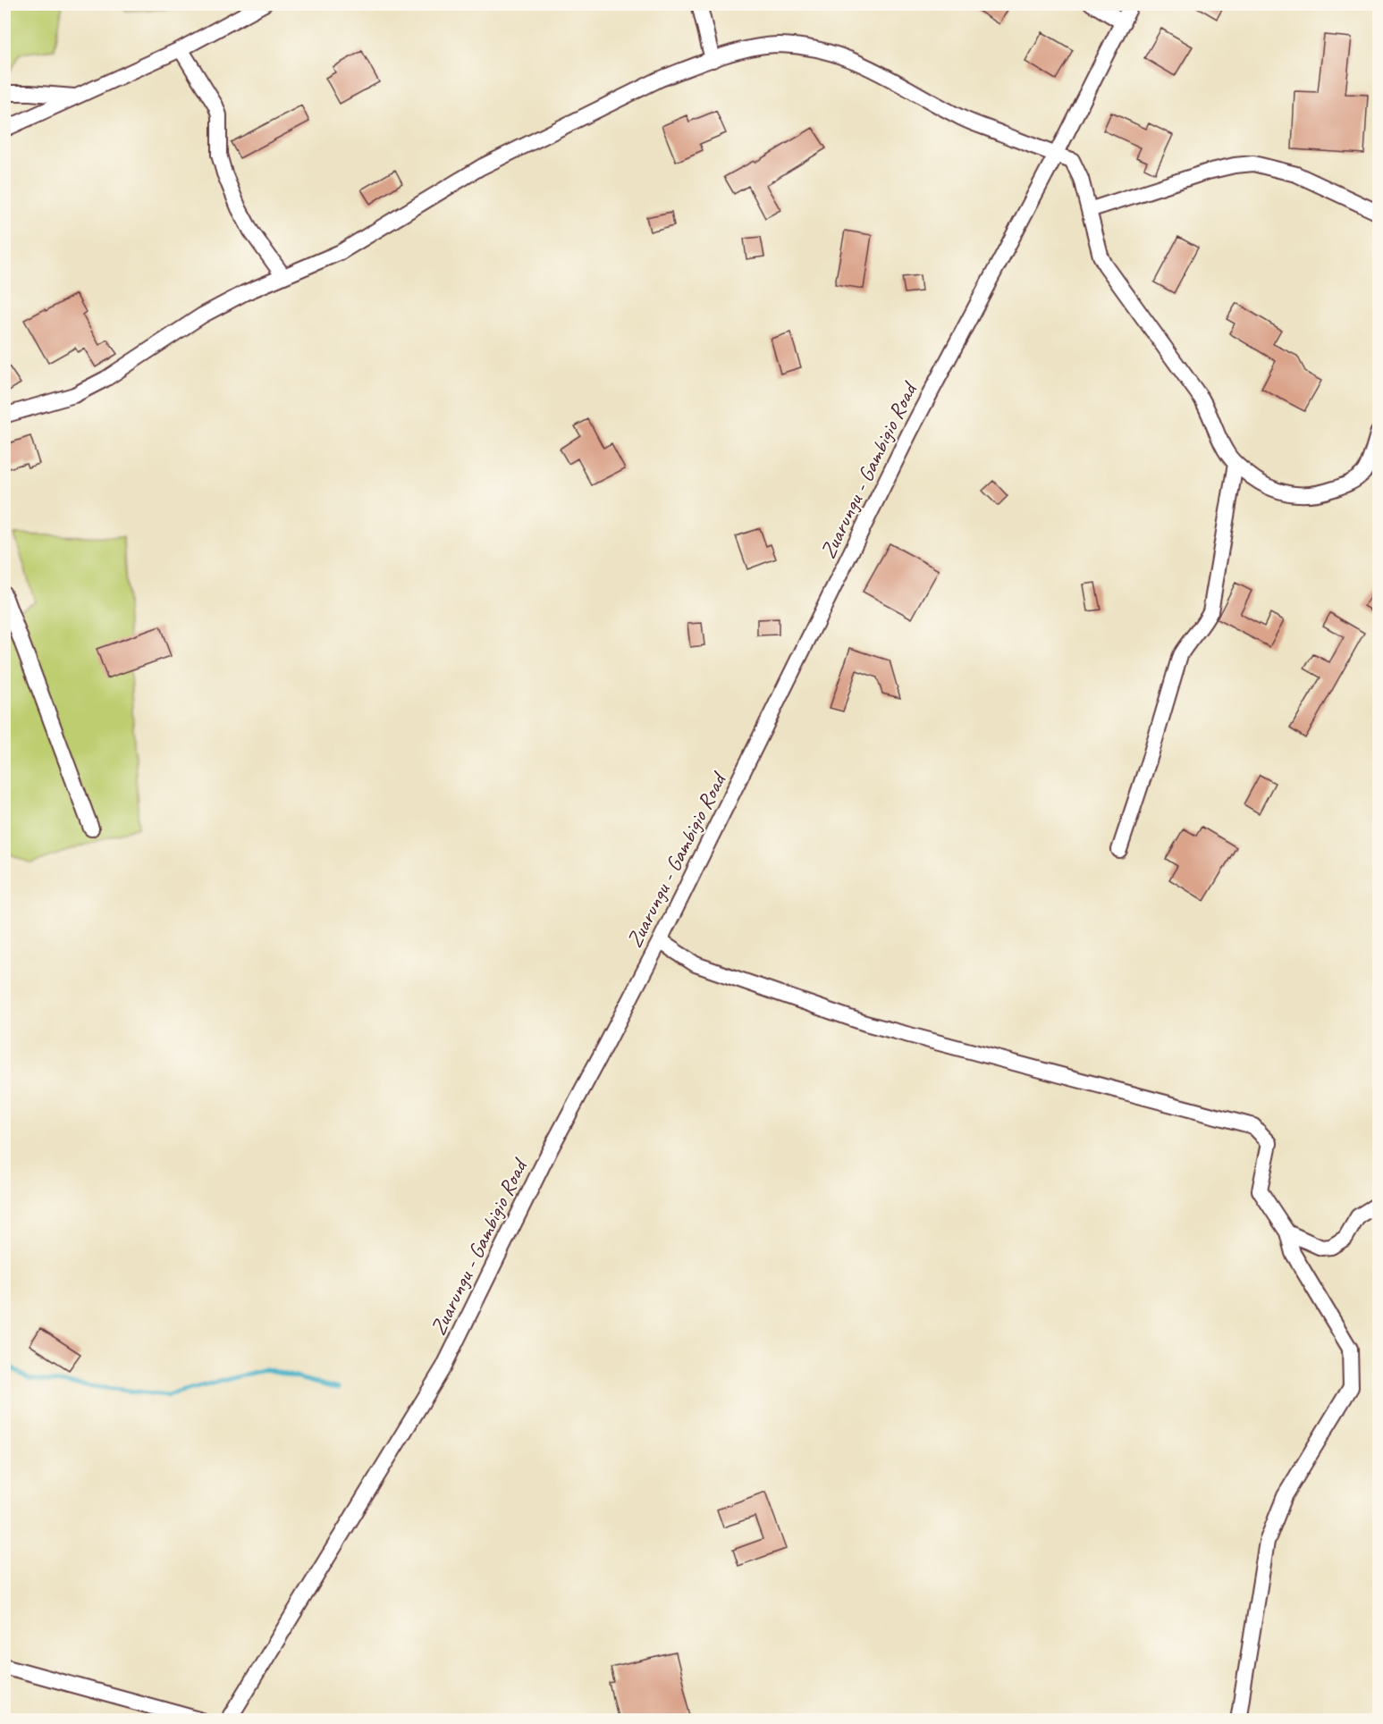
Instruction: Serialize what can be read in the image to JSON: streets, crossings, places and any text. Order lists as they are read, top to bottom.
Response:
{
  "streets": {
    "street": ["Zuarungu - Gambigio Road"]
  }
}
